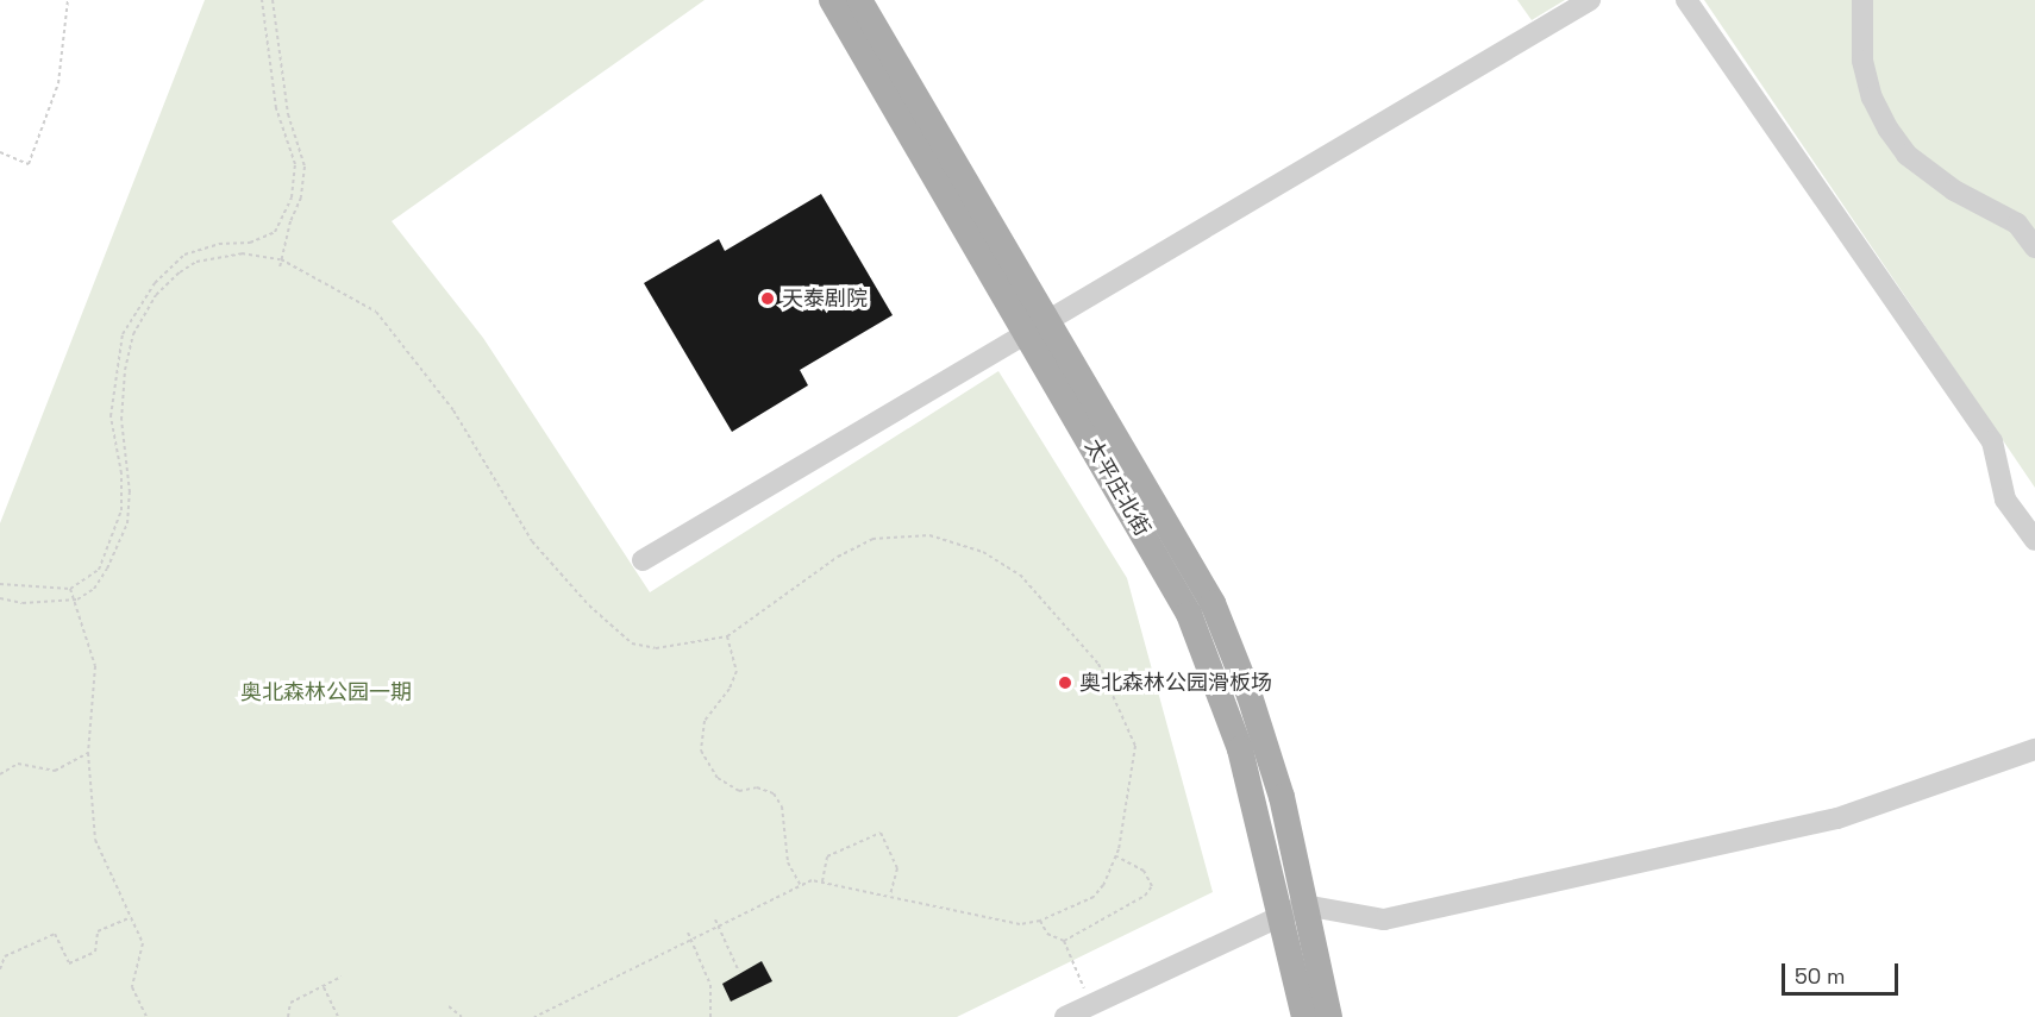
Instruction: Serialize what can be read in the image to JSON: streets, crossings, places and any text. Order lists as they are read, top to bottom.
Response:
{
  "streets": {
    "main road": ["太平庄北街"]
  },
  "parks": ["奥北森林公园一期"],
  "places": ["天泰剧院", "奥北森林公园滑板场"],
  "scale_bar": "50 m"
}
